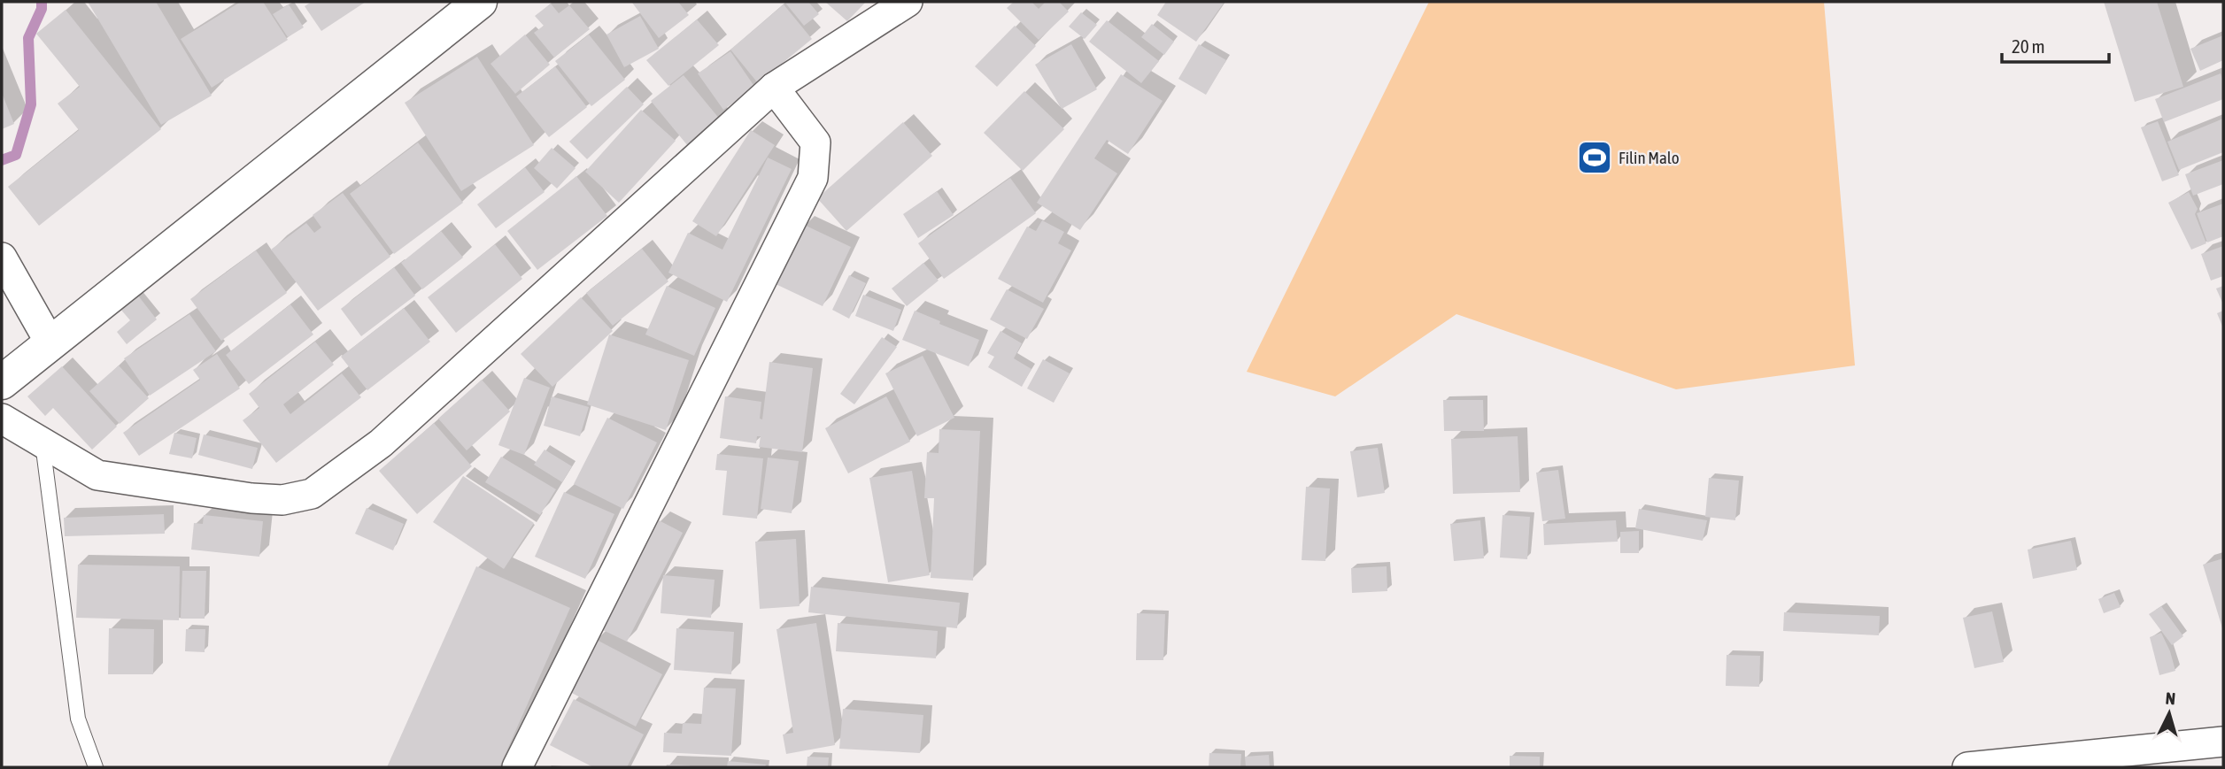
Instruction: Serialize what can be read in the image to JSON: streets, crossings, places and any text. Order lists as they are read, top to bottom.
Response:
{
  "places": {
    "sports": ["Filin Malo"]
  },
  "scale_bar": "20 m",
  "north": "top"
}
